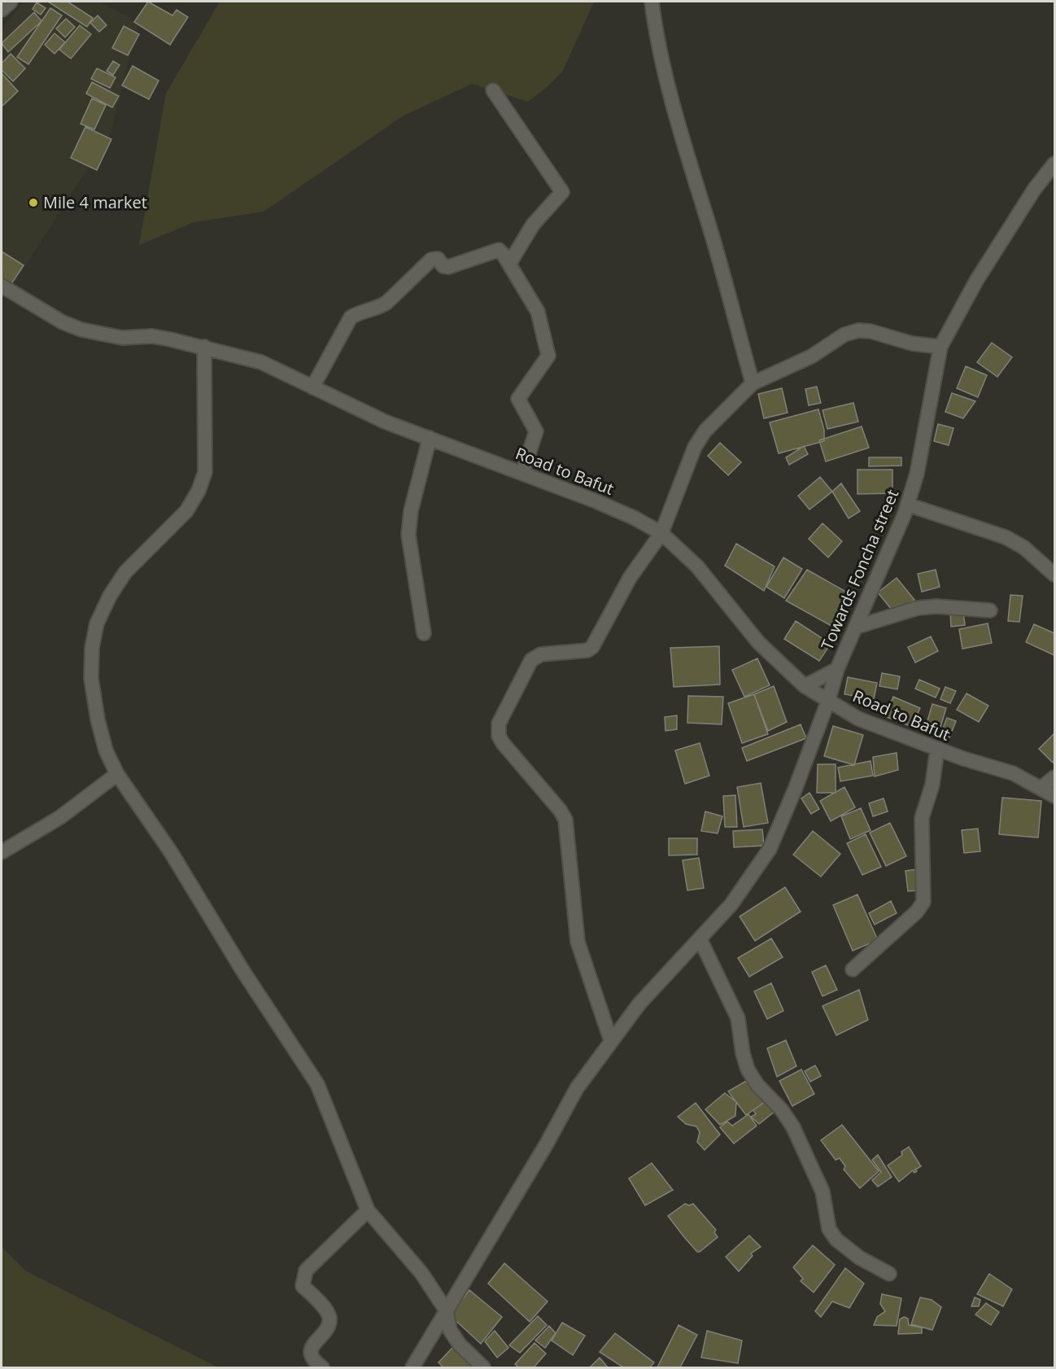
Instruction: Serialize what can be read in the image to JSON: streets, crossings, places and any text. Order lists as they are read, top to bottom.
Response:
{
  "streets": {
    "street": ["Road to Bafut", "Towards Foncha street"]
  },
  "crossings": [
    ["Road to Bafut", "Towards Foncha street"]
  ],
  "places": ["Mile 4 market"]
}
